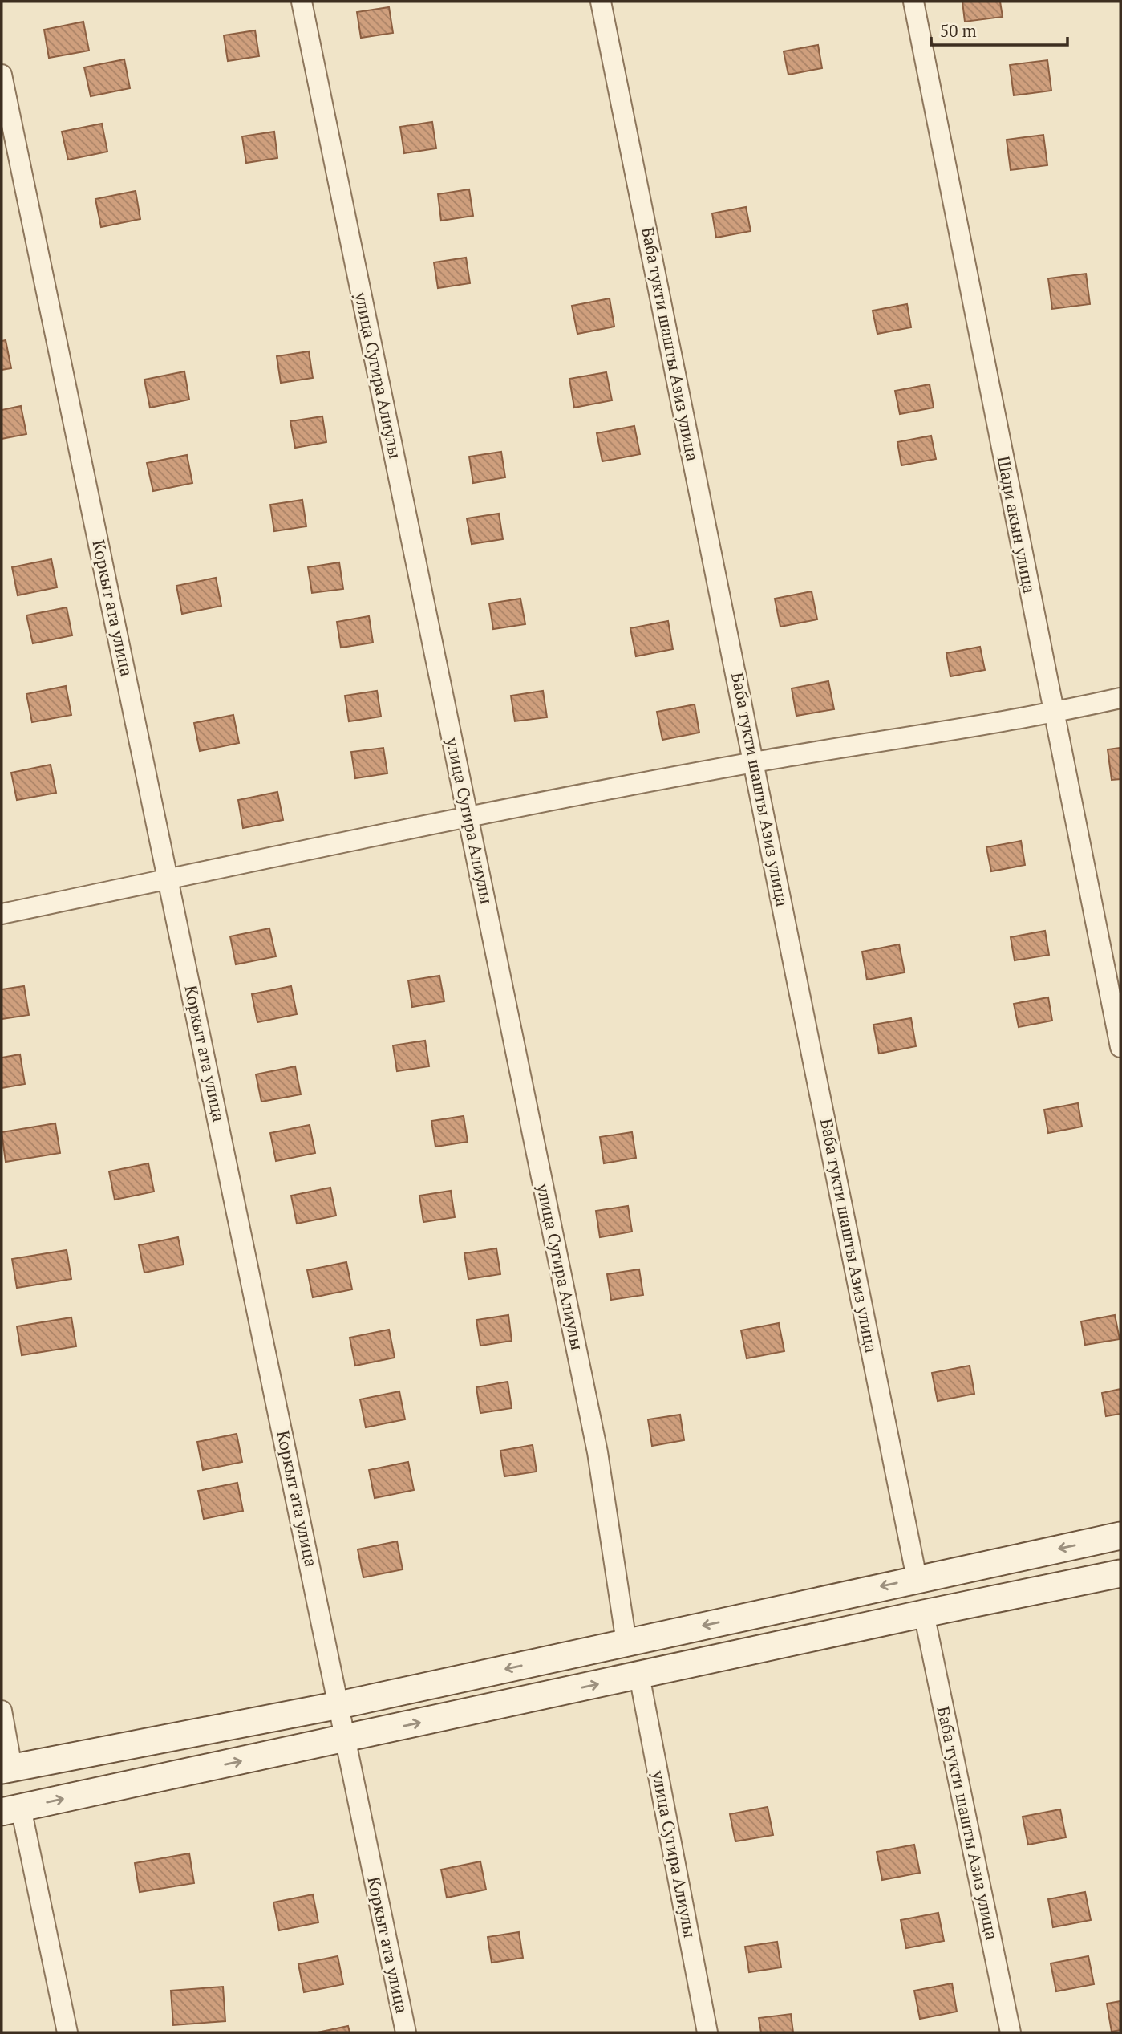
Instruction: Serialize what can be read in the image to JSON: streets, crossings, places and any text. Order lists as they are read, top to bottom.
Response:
{
  "streets": {
    "street": [
      "Баба тукти шашты Азиз улица",
      "улица Сугира Алиулы",
      "Шади акын улица",
      "Коркыт ата улица"
    ]
  },
  "scale_bar": "50 m"
}
